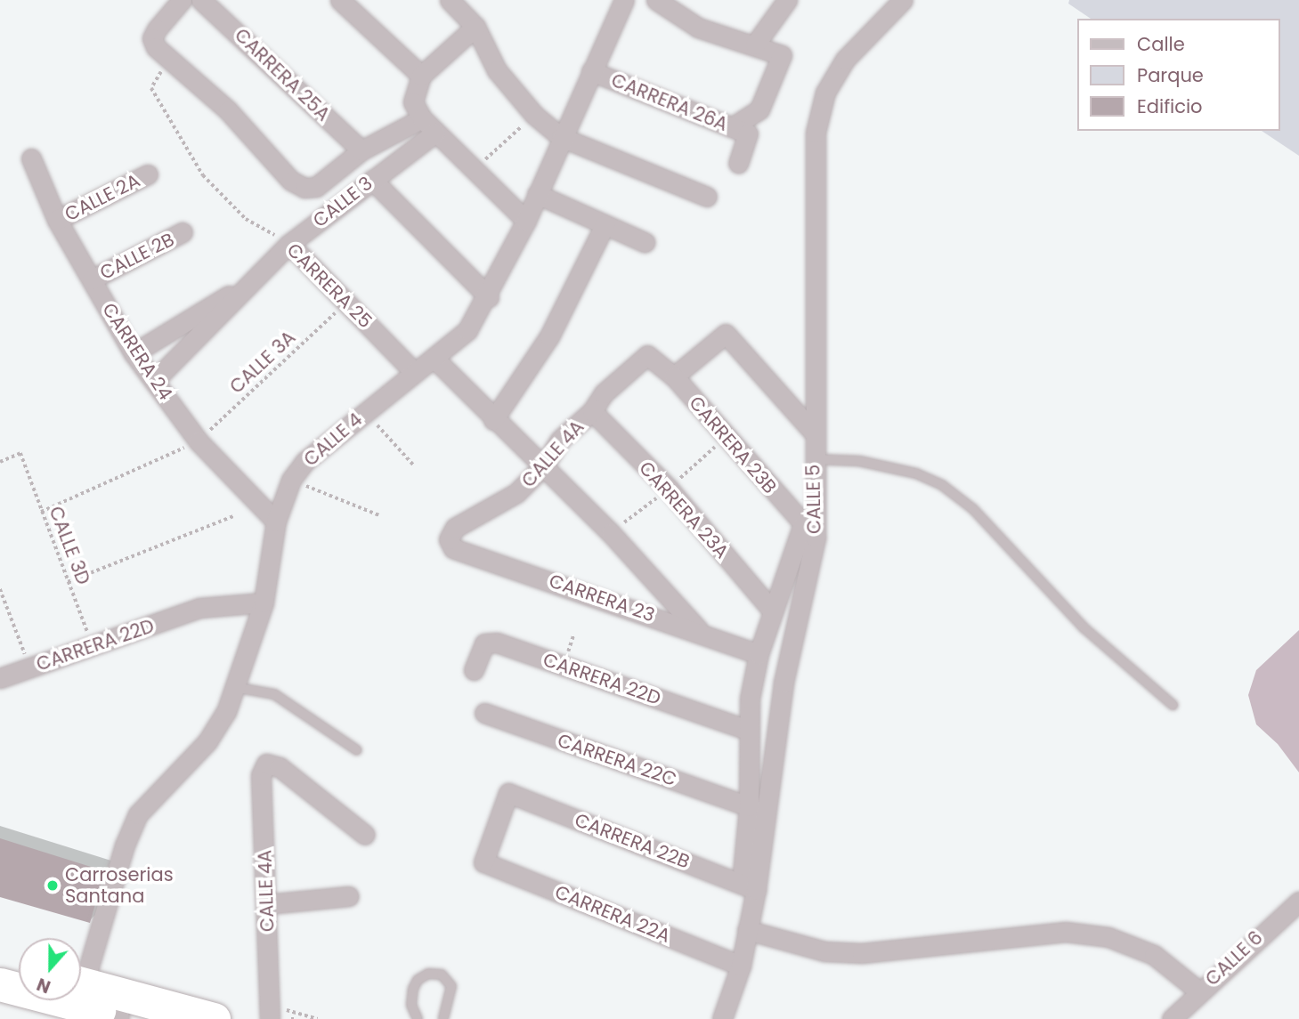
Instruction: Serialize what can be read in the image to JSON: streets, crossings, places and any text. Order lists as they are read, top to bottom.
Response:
{
  "streets": {
    "street": [
      "CARRERA 25A",
      "CARRERA 26A",
      "CALLE 2A",
      "CALLE 3",
      "CALLE 2B",
      "CARRERA 25",
      "CARRERA 24",
      "CALLE 4",
      "CARRERA 23B",
      "CALLE 4A",
      "CALLE 5",
      "CARRERA 23A",
      "CARRERA 23",
      "CARRERA 22D",
      "CARRERA 22C",
      "CARRERA 22B",
      "CARRERA 22A",
      "CALLE 6"
    ],
    "path": ["CALLE 3A", "CALLE 3D"]
  },
  "crossings": [
    ["CARRERA 26A", "CALLE 4"],
    ["CALLE 2A", "CARRERA 24"],
    ["CALLE 3", "CARRERA 25"],
    ["CALLE 3", "CARRERA 24"],
    ["CALLE 2B", "CARRERA 24"],
    ["CARRERA 25", "CALLE 3A"],
    ["CARRERA 25", "CALLE 4"],
    ["CARRERA 24", "CALLE 3A"],
    ["CARRERA 24", "CALLE 4"],
    ["CALLE 3A", "CALLE 3D"],
    ["CALLE 4", "CARRERA 22D"],
    ["CARRERA 23B", "CALLE 4A"],
    ["CARRERA 23B", "CALLE 5"],
    ["CALLE 4A", "CARRERA 23A"],
    ["CALLE 4A", "CARRERA 23"],
    ["CALLE 5", "CARRERA 22B"],
    ["CALLE 5", "CARRERA 22A"],
    ["CALLE 3D", "CARRERA 22D"],
    ["CARRERA 22B", "CARRERA 22A"]
  ],
  "places": ["Carroserias Santana"],
  "legend": ["Calle", "Parque", "Edificio"],
  "north": "bottom"
}
